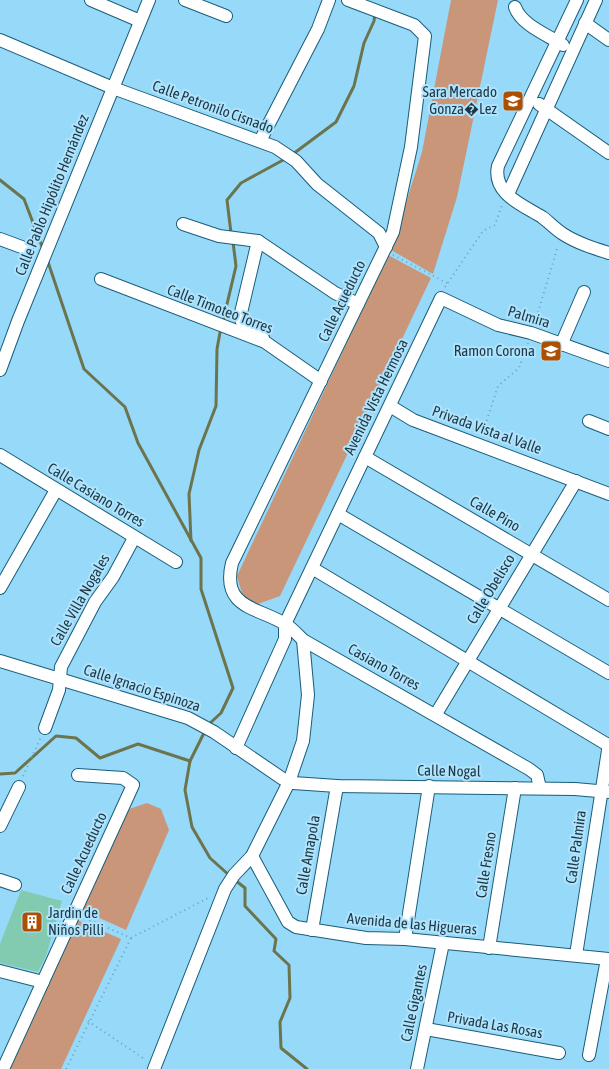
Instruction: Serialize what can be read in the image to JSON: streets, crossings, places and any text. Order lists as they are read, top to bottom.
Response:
{
  "streets": {
    "street": [
      "Calle Petronilo Cisnado",
      "Calle Pablo Hipólito Hernández",
      "Calle Acueducto",
      "Calle Timoteo Torres",
      "Palmira",
      "Avenida Vista Hermosa",
      "Privada Vista al Valle",
      "Calle Casiano Torres",
      "Calle Pino",
      "Calle Obelisco",
      "Calle Villa Nogales",
      "Casiano Torres",
      "Calle Ignacio Espinoza",
      "Calle Nogal",
      "Calle Palmira",
      "Calle Amapola",
      "Calle Fresno",
      "Avenida de las Higueras",
      "Calle Gigantes",
      "Privada Las Rosas"
    ]
  },
  "crossings": [
    ["Calle Petronilo Cisnado", "Calle Pablo Hipólito Hernández"],
    ["Calle Petronilo Cisnado", "Calle Acueducto"],
    ["Calle Acueducto", "Calle Timoteo Torres"],
    ["Calle Acueducto", "Casiano Torres"],
    ["Palmira", "Avenida Vista Hermosa"],
    ["Avenida Vista Hermosa", "Privada Vista al Valle"],
    ["Avenida Vista Hermosa", "Calle Pino"],
    ["Avenida Vista Hermosa", "Casiano Torres"],
    ["Avenida Vista Hermosa", "Calle Ignacio Espinoza"],
    ["Privada Vista al Valle", "Calle Obelisco"],
    ["Calle Casiano Torres", "Calle Villa Nogales"],
    ["Calle Pino", "Calle Obelisco"],
    ["Calle Obelisco", "Casiano Torres"],
    ["Calle Villa Nogales", "Calle Ignacio Espinoza"],
    ["Casiano Torres", "Calle Nogal"],
    ["Calle Ignacio Espinoza", "Calle Nogal"],
    ["Calle Nogal", "Calle Palmira"],
    ["Calle Nogal", "Calle Amapola"],
    ["Calle Nogal", "Calle Fresno"],
    ["Calle Palmira", "Avenida de las Higueras"],
    ["Calle Amapola", "Avenida de las Higueras"],
    ["Calle Fresno", "Avenida de las Higueras"],
    ["Avenida de las Higueras", "Calle Gigantes"],
    ["Calle Gigantes", "Privada Las Rosas"]
  ],
  "places": {
    "school or university": ["Sara Mercado Gonza�Lez", "Ramon Corona"],
    "building": ["Jardin de Niños Pilli"]
  }
}
